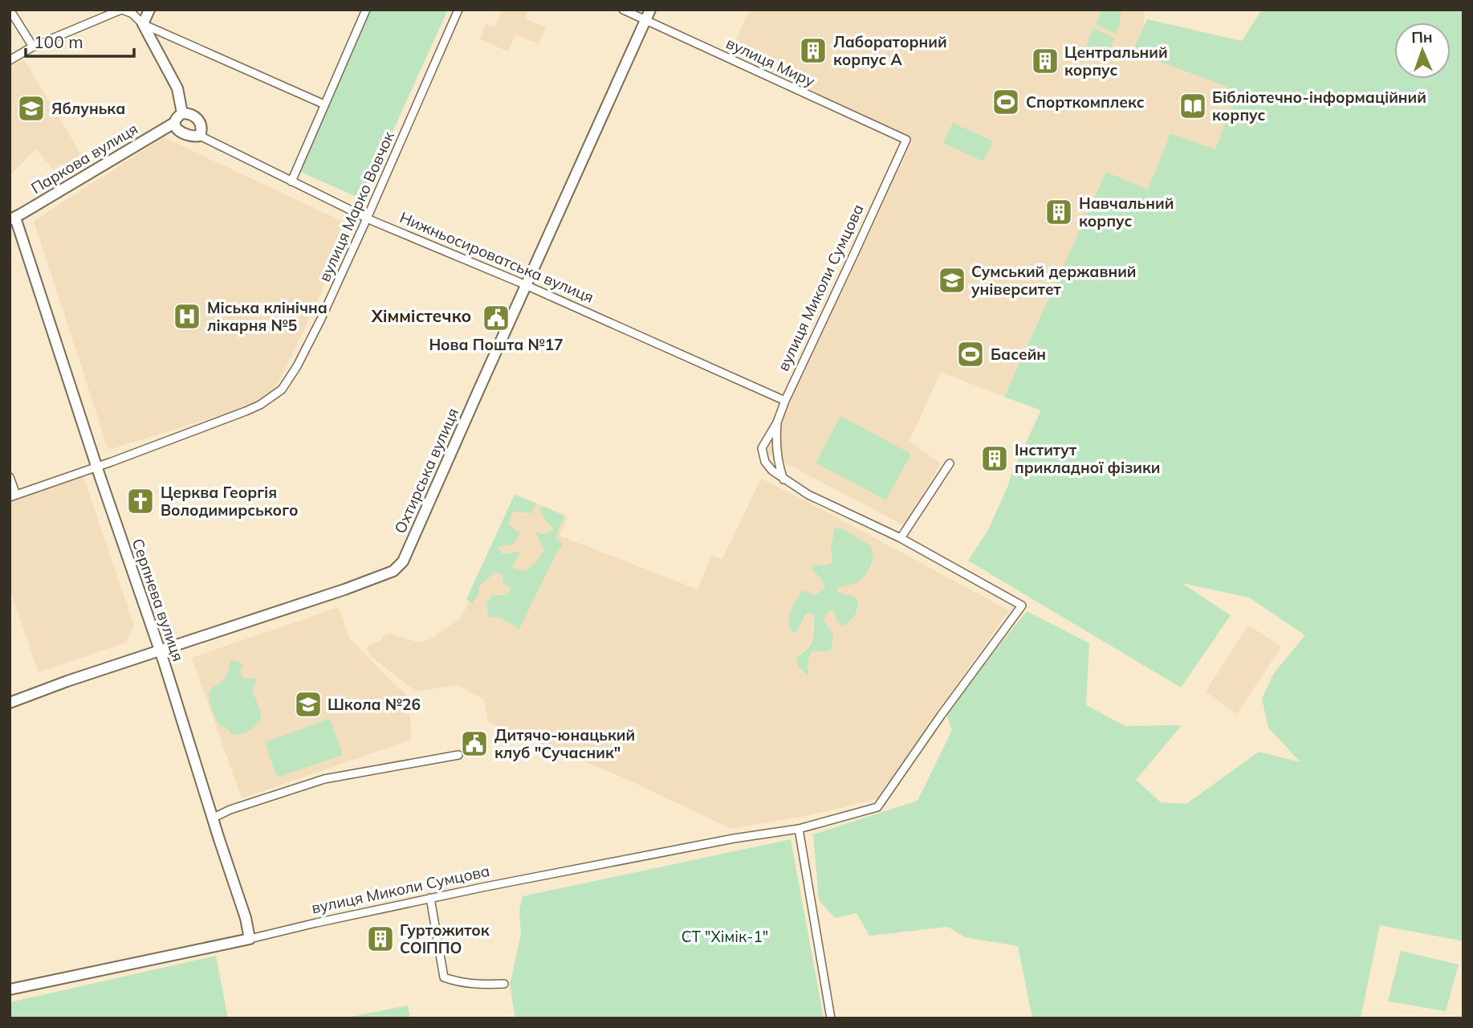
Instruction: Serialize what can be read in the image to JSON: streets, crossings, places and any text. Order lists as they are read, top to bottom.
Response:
{
  "streets": {
    "main road": [
      "Паркова вулиця",
      "Нижньосироватська вулиця",
      "вулиця Миколи Сумцова",
      "Охтирська вулиця",
      "Серпнева вулиця"
    ],
    "street": ["вулиця Миру", "вулиця Марко Вовчок"]
  },
  "crossings": [
    ["вулиця Миру", "вулиця Миколи Сумцова"],
    ["вулиця Миру", "Охтирська вулиця"],
    ["Паркова вулиця", "Нижньосироватська вулиця"],
    ["Паркова вулиця", "Серпнева вулиця"],
    ["вулиця Марко Вовчок", "Нижньосироватська вулиця"],
    ["вулиця Марко Вовчок", "Серпнева вулиця"],
    ["Нижньосироватська вулиця", "вулиця Миколи Сумцова"],
    ["Нижньосироватська вулиця", "Охтирська вулиця"],
    ["вулиця Миколи Сумцова", "Серпнева вулиця"],
    ["Охтирська вулиця", "Серпнева вулиця"]
  ],
  "districts": ["Хіммістечко"],
  "parks": ["СТ \"Хімік-1\""],
  "places": {
    "building": [
      "Лабораторний корпус А",
      "Центральний корпус",
      "Навчальний корпус",
      "Інститут прикладної фізики",
      "Гуртожиток СОІППО"
    ],
    "sports": ["Спорткомплекс", "Басейн"],
    "library": ["Бібліотечно-інформаційний корпус"],
    "school or university": ["Яблунька", "Сумський державний університет", "Школа №26"],
    "hospital": ["Міська клінічна лікарня №5"],
    "public building": ["Нова Пошта №17", "Дитячо-юнацький клуб \"Сучасник\""],
    "church": ["Церква Георгія Володимирського"]
  },
  "scale_bar": "100 m",
  "north": "top"
}
